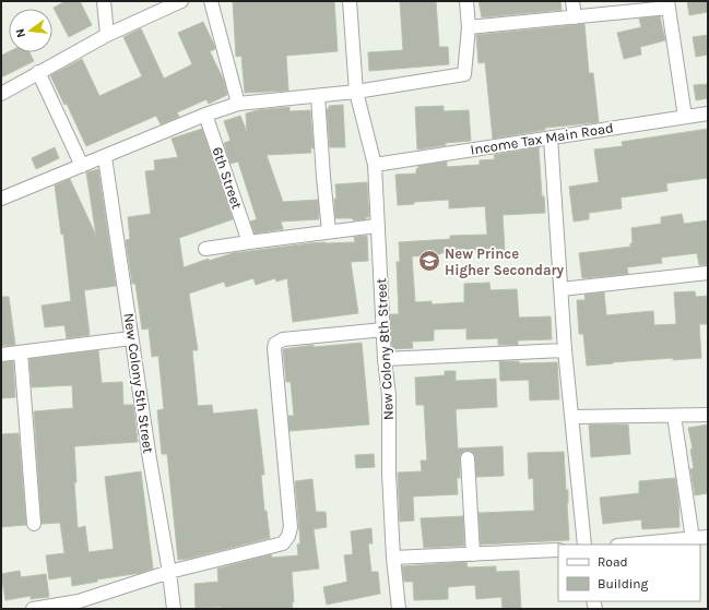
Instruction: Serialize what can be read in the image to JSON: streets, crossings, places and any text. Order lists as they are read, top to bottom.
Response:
{
  "streets": {
    "street": [
      "Income Tax Main Road",
      "6th Street",
      "New Colony 8th Street",
      "New Colony 5th Street"
    ]
  },
  "crossings": [
    ["Income Tax Main Road", "New Colony 8th Street"]
  ],
  "places": {
    "school or university": ["New Prince Higher Secondary"]
  },
  "legend": ["Road", "Building"],
  "north": "left"
}
